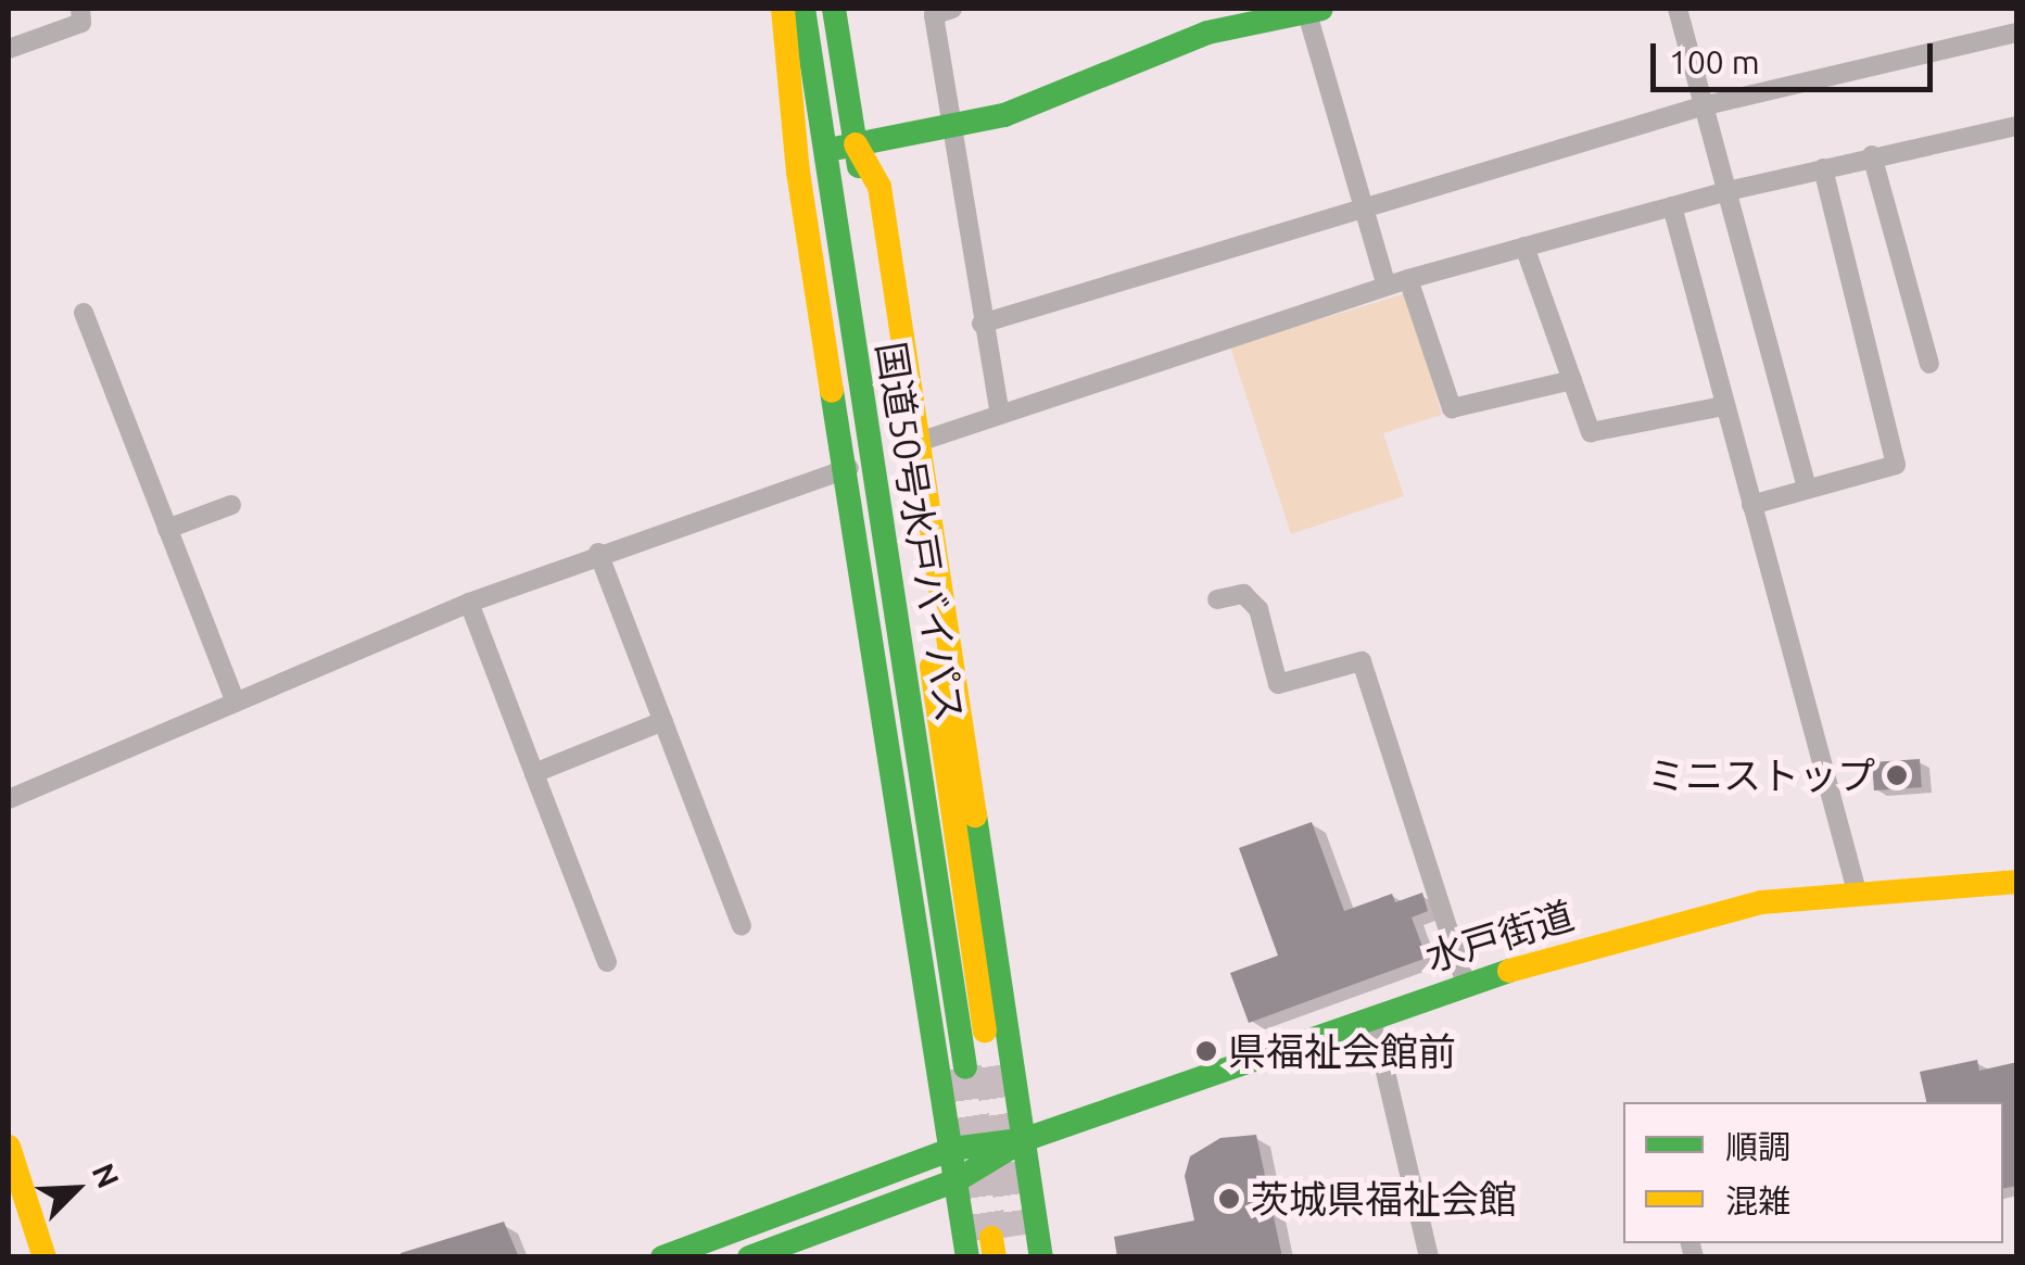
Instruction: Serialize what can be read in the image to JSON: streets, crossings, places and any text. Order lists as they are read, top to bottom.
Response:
{
  "streets": {
    "main road": ["国道50号水戸バイパス", "水戸街道"]
  },
  "places": ["ミニストップ", "県福祉会館前", "茨城県福祉会館"],
  "legend": ["順調", "混雑"],
  "scale_bar": "100 m",
  "north": "top right"
}
